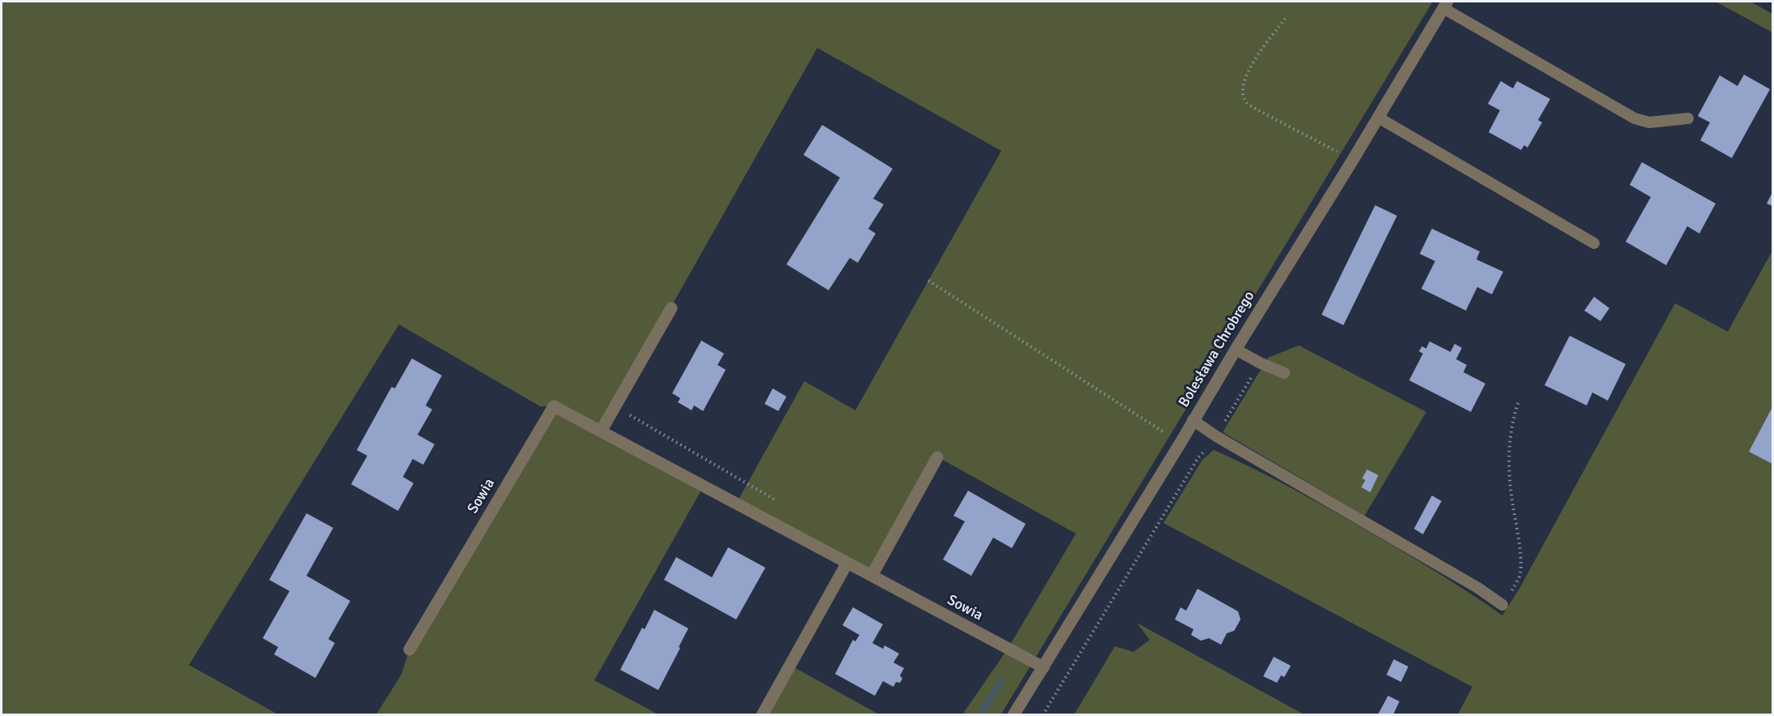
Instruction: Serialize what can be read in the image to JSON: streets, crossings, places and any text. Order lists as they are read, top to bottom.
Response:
{
  "streets": {
    "street": ["Bolesława Chrobrego", "Sowia"]
  },
  "crossings": [
    ["Bolesława Chrobrego", "Sowia"]
  ]
}
